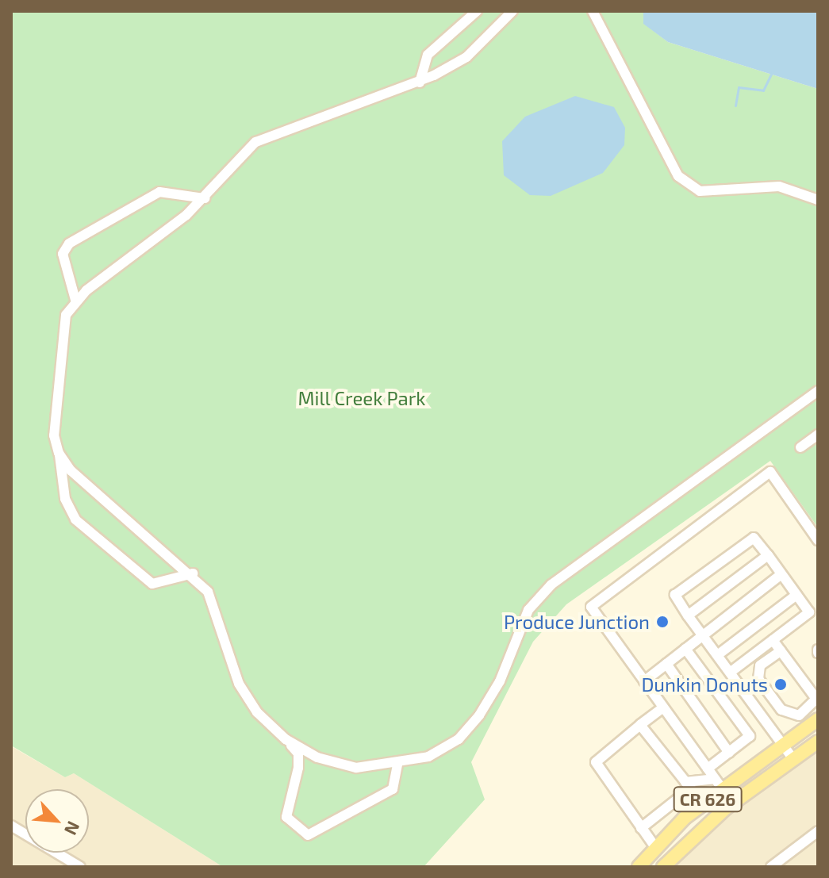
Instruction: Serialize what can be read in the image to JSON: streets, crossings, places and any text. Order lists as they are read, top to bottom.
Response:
{
  "streets": {
    "main road": ["CR 626"]
  },
  "parks": ["Mill Creek Park"],
  "places": ["Produce Junction", "Dunkin Donuts"],
  "north": "bottom right"
}
